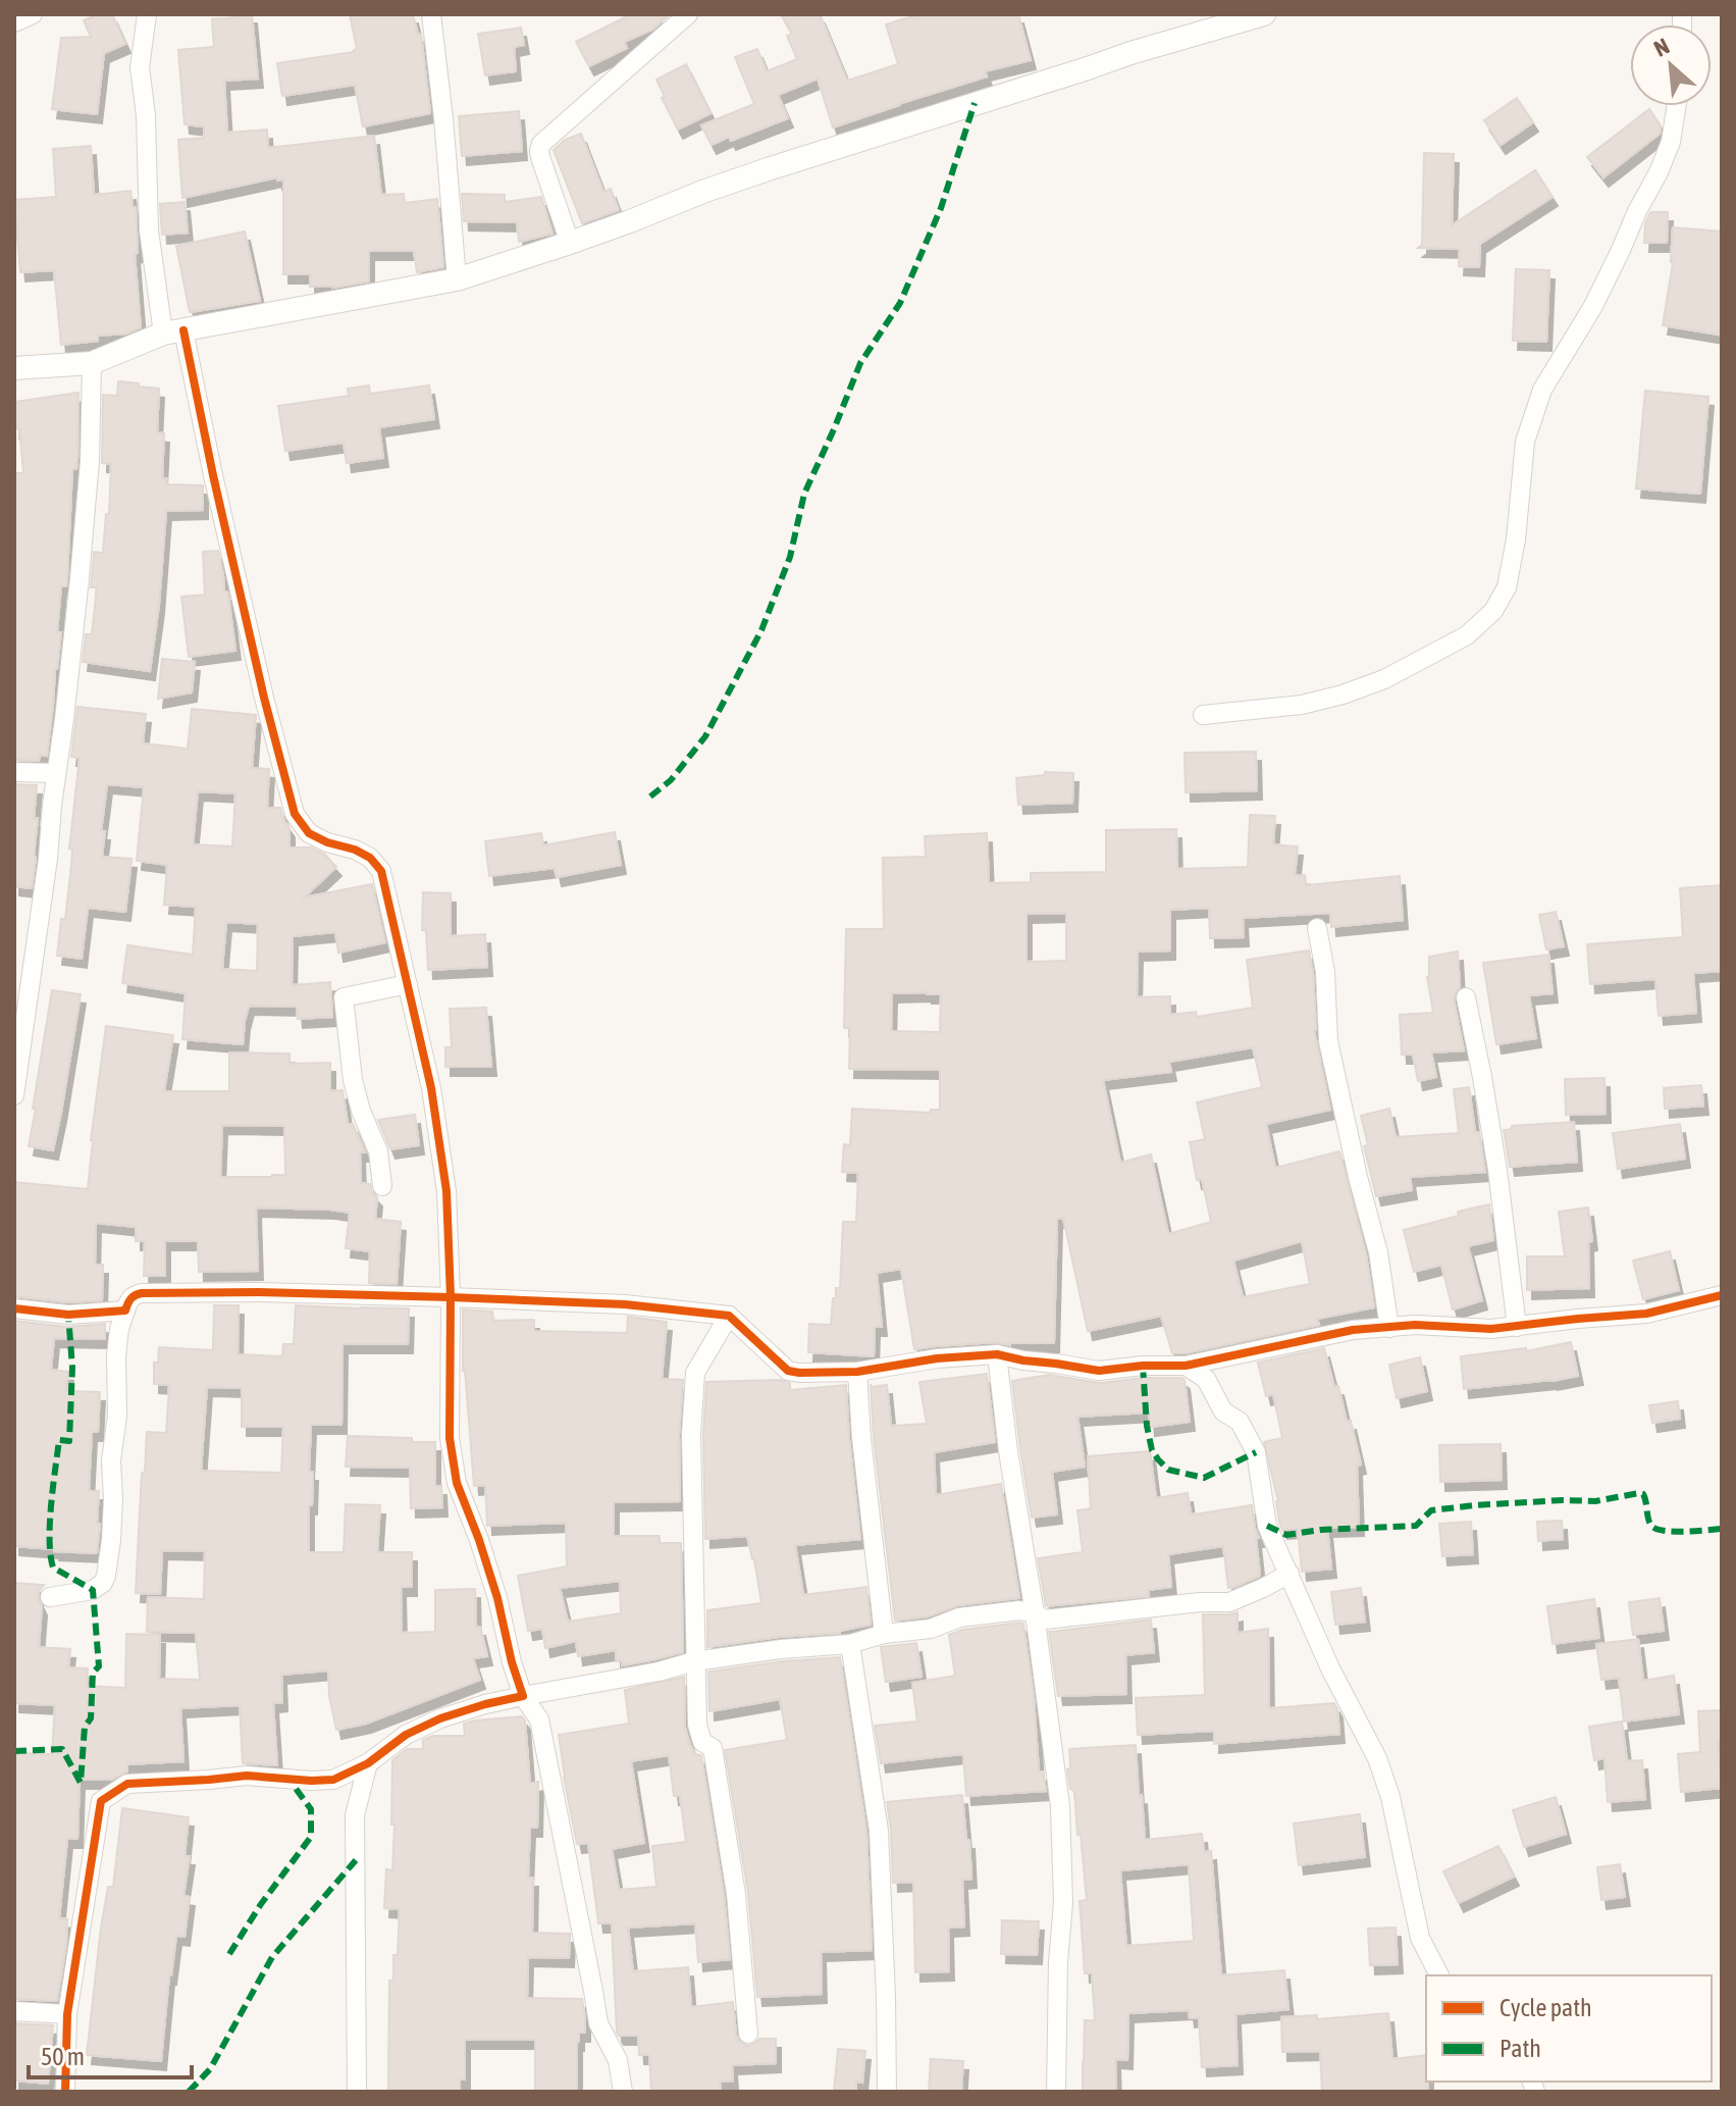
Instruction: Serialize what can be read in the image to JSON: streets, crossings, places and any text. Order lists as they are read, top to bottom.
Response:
{
  "legend": ["Cycle path", "Path"],
  "scale_bar": "50 m",
  "north": "top left"
}
